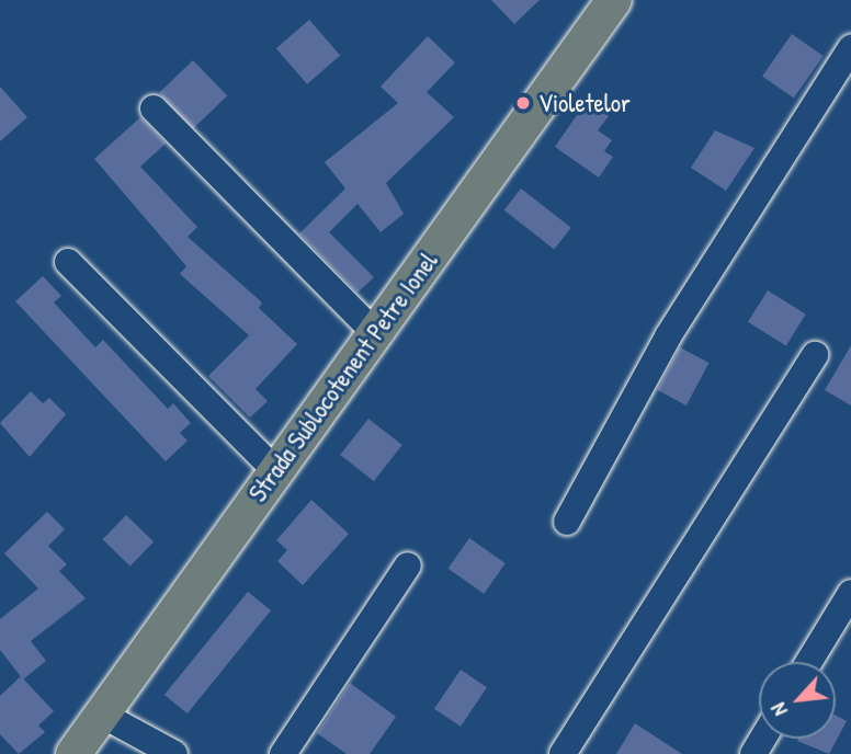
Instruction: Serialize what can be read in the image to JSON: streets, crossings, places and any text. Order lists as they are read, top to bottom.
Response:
{
  "streets": {
    "main road": ["Strada Sublocotenent Petre Ionel"]
  },
  "places": ["Violetelor"],
  "north": "bottom left"
}
